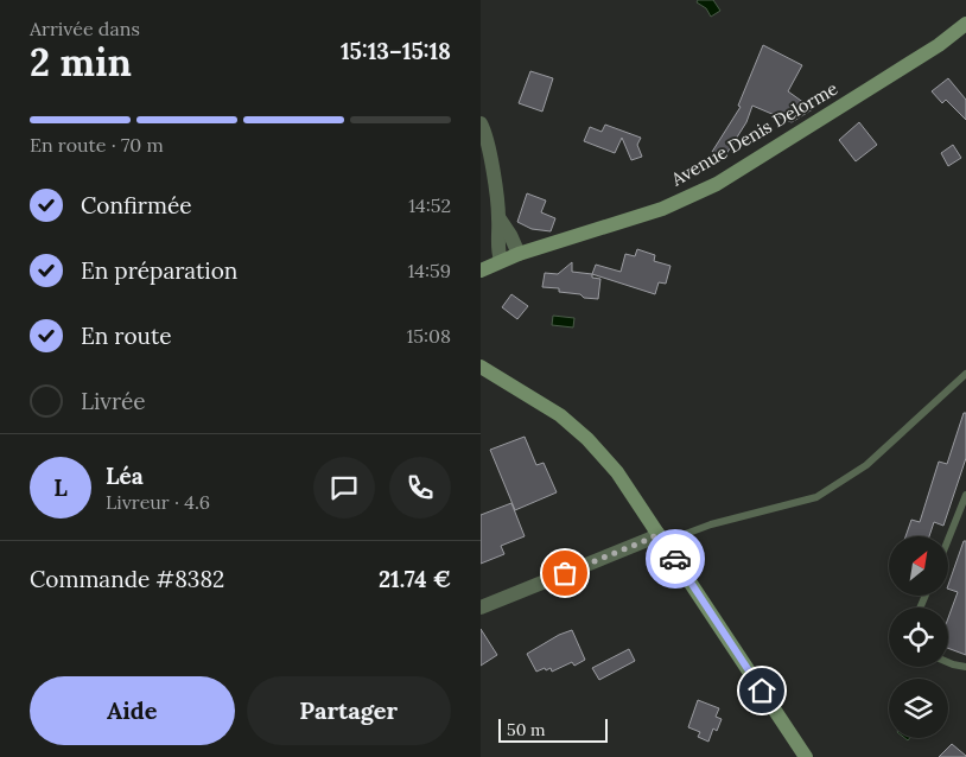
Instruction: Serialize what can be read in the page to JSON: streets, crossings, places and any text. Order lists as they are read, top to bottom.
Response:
{
  "streets": {
    "street": ["Avenue Denis Delorme"]
  },
  "scale_bar": "50 m",
  "north": "top right",
  "page": {
    "heading": ["2 min", "Arrivée dans", "15:13–15:18"],
    "panel": [
      "Léa",
      "Livreur · 4.6",
      "Commande #8382",
      "21.74 €"
    ],
    "bar": "En route · 70 m",
    "list": [
      ["Confirmée", "14:52"],
      ["En préparation", "14:59"],
      ["En route", "15:08"],
      "Livrée"
    ],
    "round": "L",
    "buttons": ["Aide", "Partager"],
    "scale": "50 m"
  }
}
